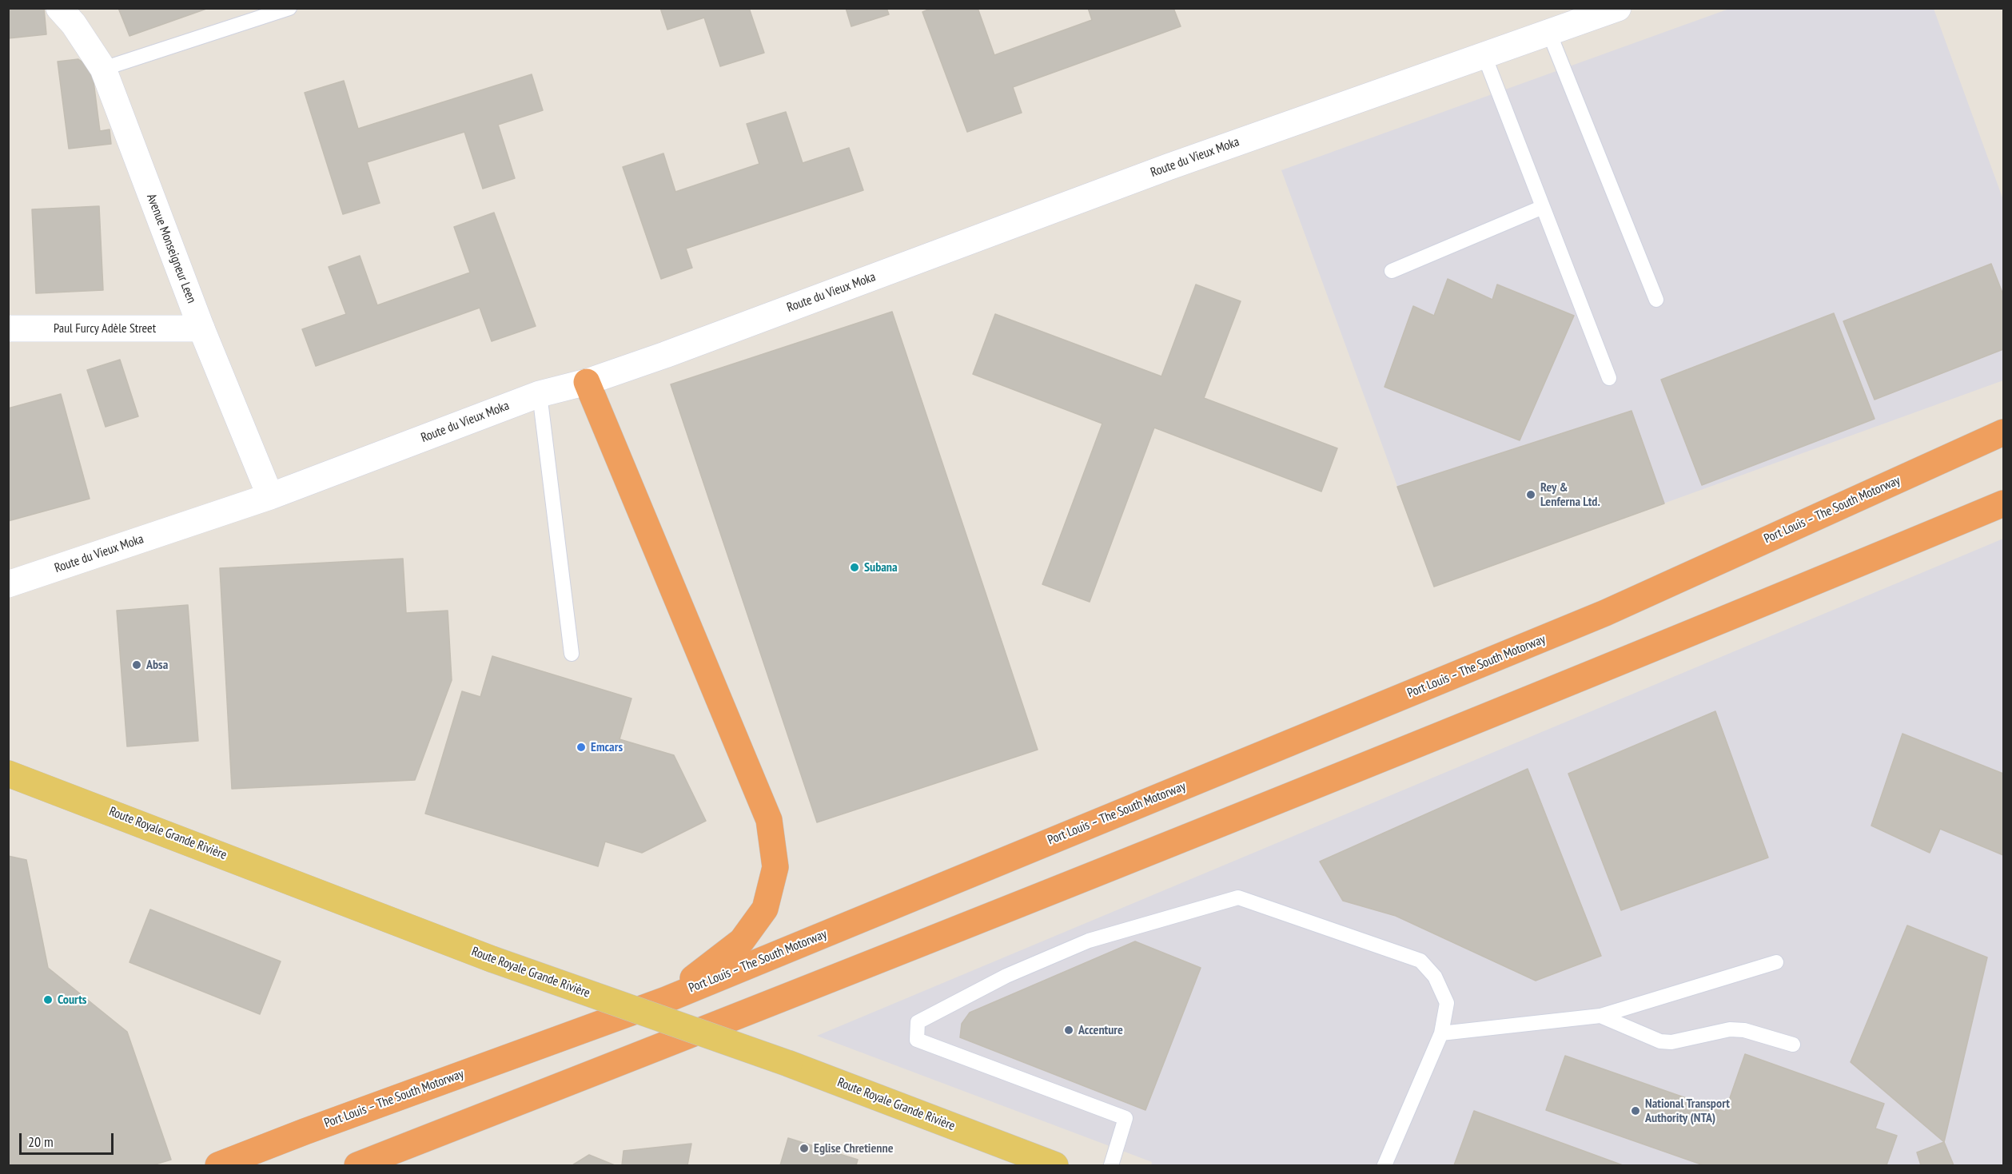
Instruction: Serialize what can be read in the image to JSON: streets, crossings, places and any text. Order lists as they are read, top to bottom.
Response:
{
  "streets": {
    "highway": ["Port Louis – The South Motorway"],
    "main road": [
      "Route du Vieux Moka",
      "Avenue Monseigneur Leen",
      "Paul Furcy Adèle Street",
      "Route Royale Grande Rivière"
    ]
  },
  "crossings": [
    ["Route du Vieux Moka", "Avenue Monseigneur Leen"],
    ["Avenue Monseigneur Leen", "Paul Furcy Adèle Street"]
  ],
  "places": [
    "Rey & Lenferna Ltd.",
    "Subana",
    "Absa",
    "Emcars",
    "Courts",
    "Accenture",
    "National Transport Authority (NTA)",
    "Eglise Chretienne"
  ],
  "scale_bar": "20 m"
}
